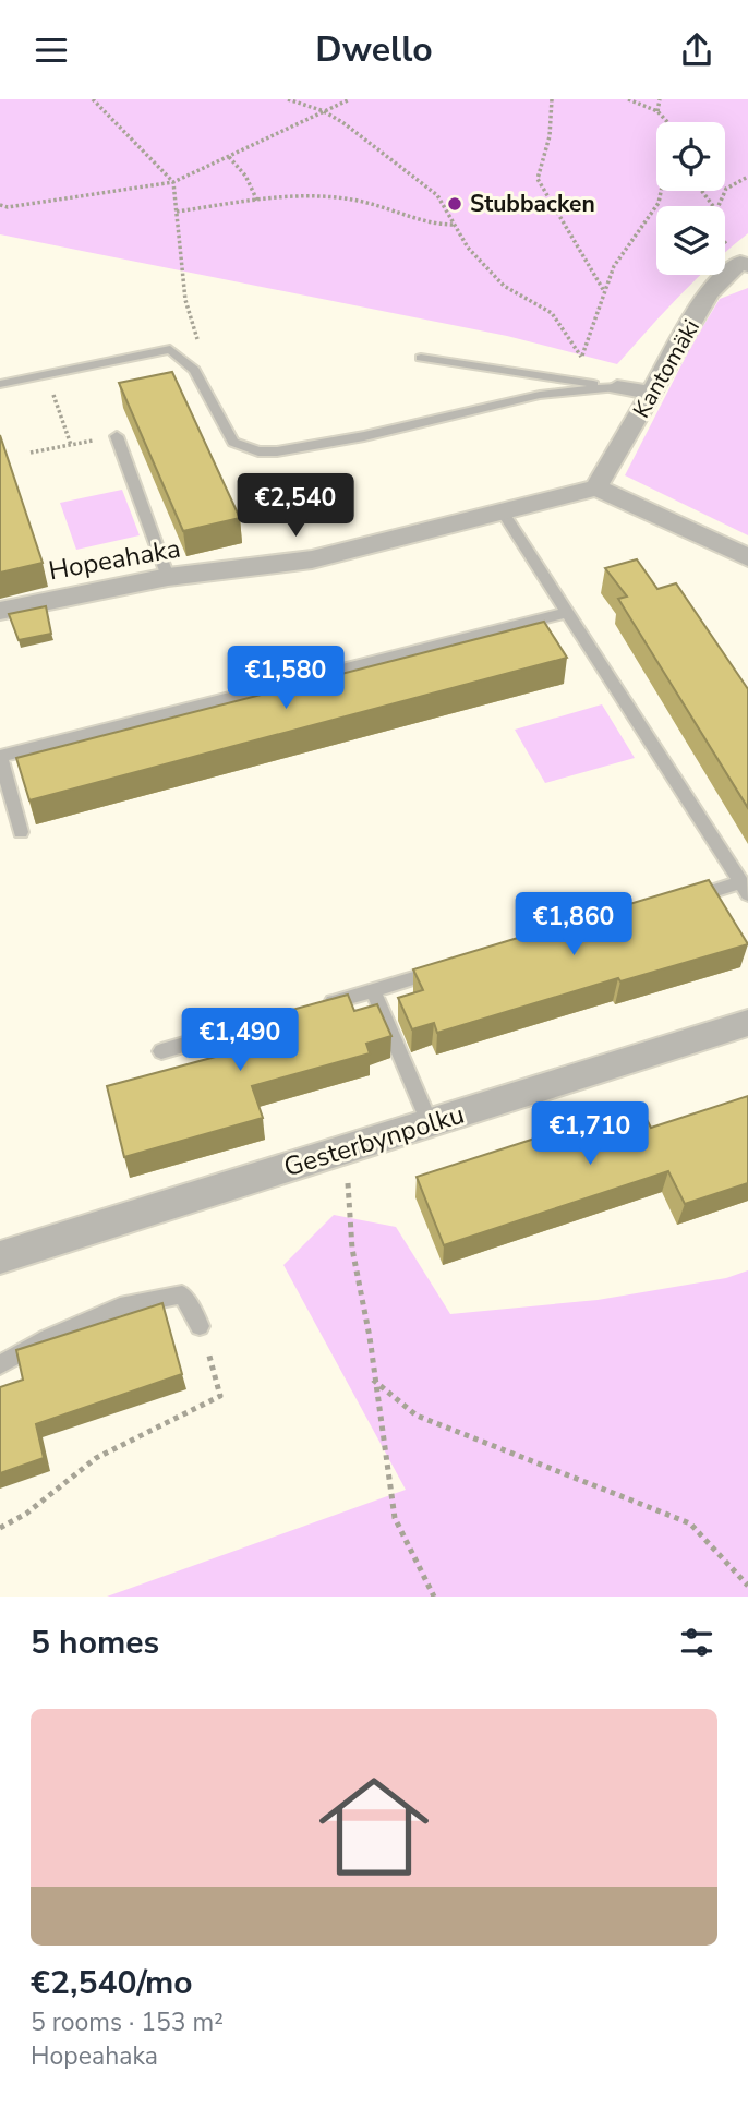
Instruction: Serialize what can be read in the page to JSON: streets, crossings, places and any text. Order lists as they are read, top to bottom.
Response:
{
  "streets": {
    "street": ["Kantomäki", "Hopeahaka", "Gesterbynpolku"]
  },
  "crossings": [
    ["Kantomäki", "Hopeahaka"]
  ],
  "places": ["Stubbacken"],
  "page": {
    "header": "Dwello",
    "price": [
      "€2,540",
      "€1,580",
      "€1,860",
      "€1,490",
      "€1,710"
    ],
    "heading": "5 homes",
    "list": [
      {
        "name": "€2,540/mo",
        "note": "5 rooms · 153 m² · Hopeahaka"
      }
    ]
  }
}
